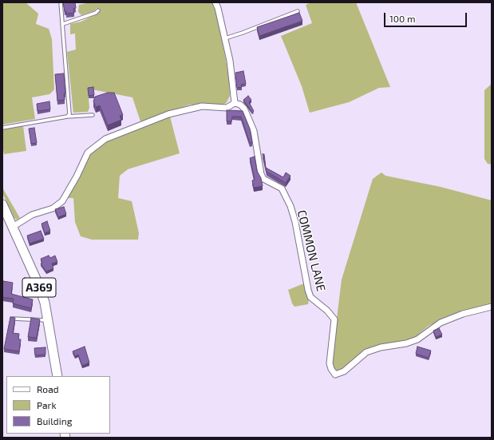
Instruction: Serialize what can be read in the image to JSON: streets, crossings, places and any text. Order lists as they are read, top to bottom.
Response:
{
  "streets": {
    "main road": ["A369"],
    "street": ["COMMON LANE"]
  },
  "legend": ["Road", "Park", "Building"],
  "scale_bar": "100 m"
}
